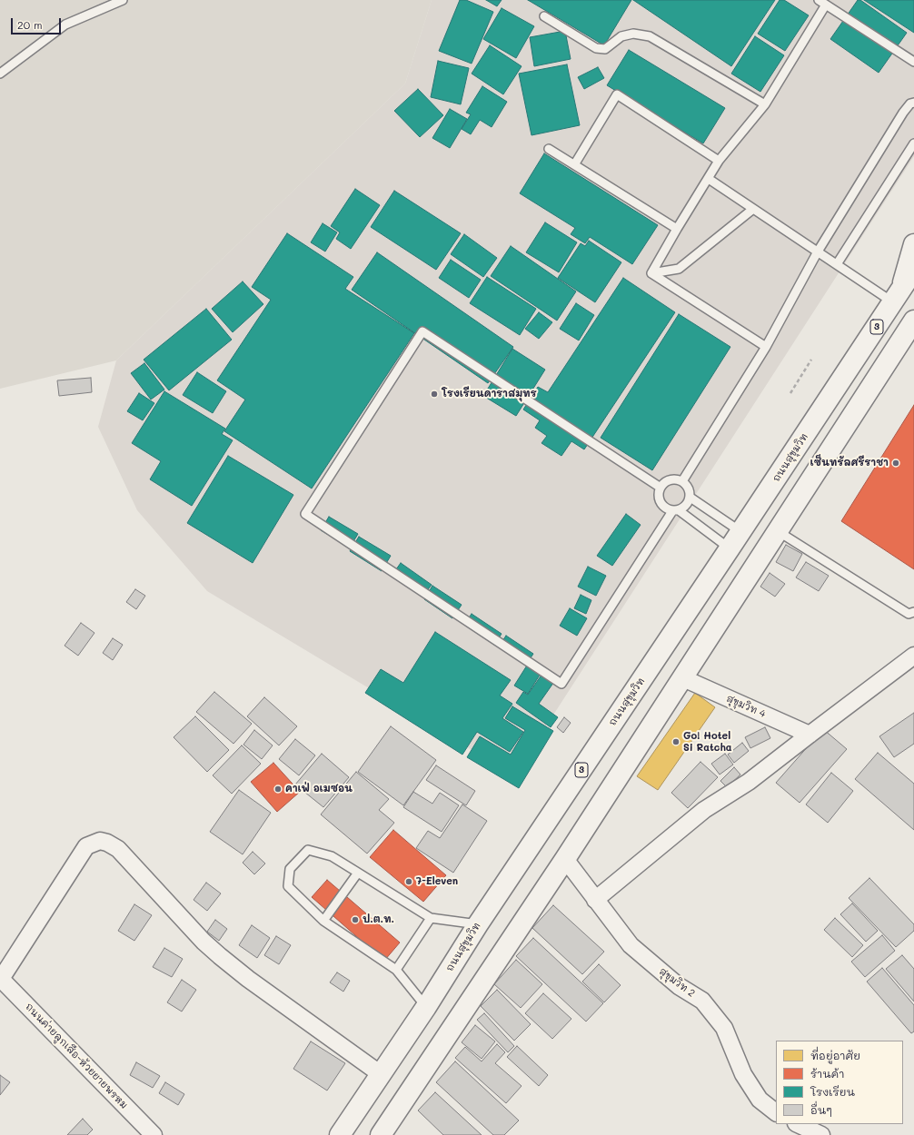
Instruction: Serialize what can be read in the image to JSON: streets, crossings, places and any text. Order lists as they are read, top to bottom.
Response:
{
  "streets": {
    "highway": ["3", "ถนนสุขุมวิท"],
    "street": ["สุขุมวิท 4", "สุขุมวิท 2", "ถนนค่ายลูกเสึอ-ห้วยยายพรหม"]
  },
  "places": [
    "โรงเรียนดาราสมุทร",
    "เซ็นทรัลศรีราชา",
    "Go! Hotel Si Ratcha",
    "คาเฟ่ อเมซอน",
    "7-Eleven",
    "ป.ต.ท."
  ],
  "legend": [
    "ที่อยู่อาศัย",
    "ร้านค้า",
    "โรงเรียน",
    "อื่นๆ"
  ],
  "scale_bar": "20 m"
}
